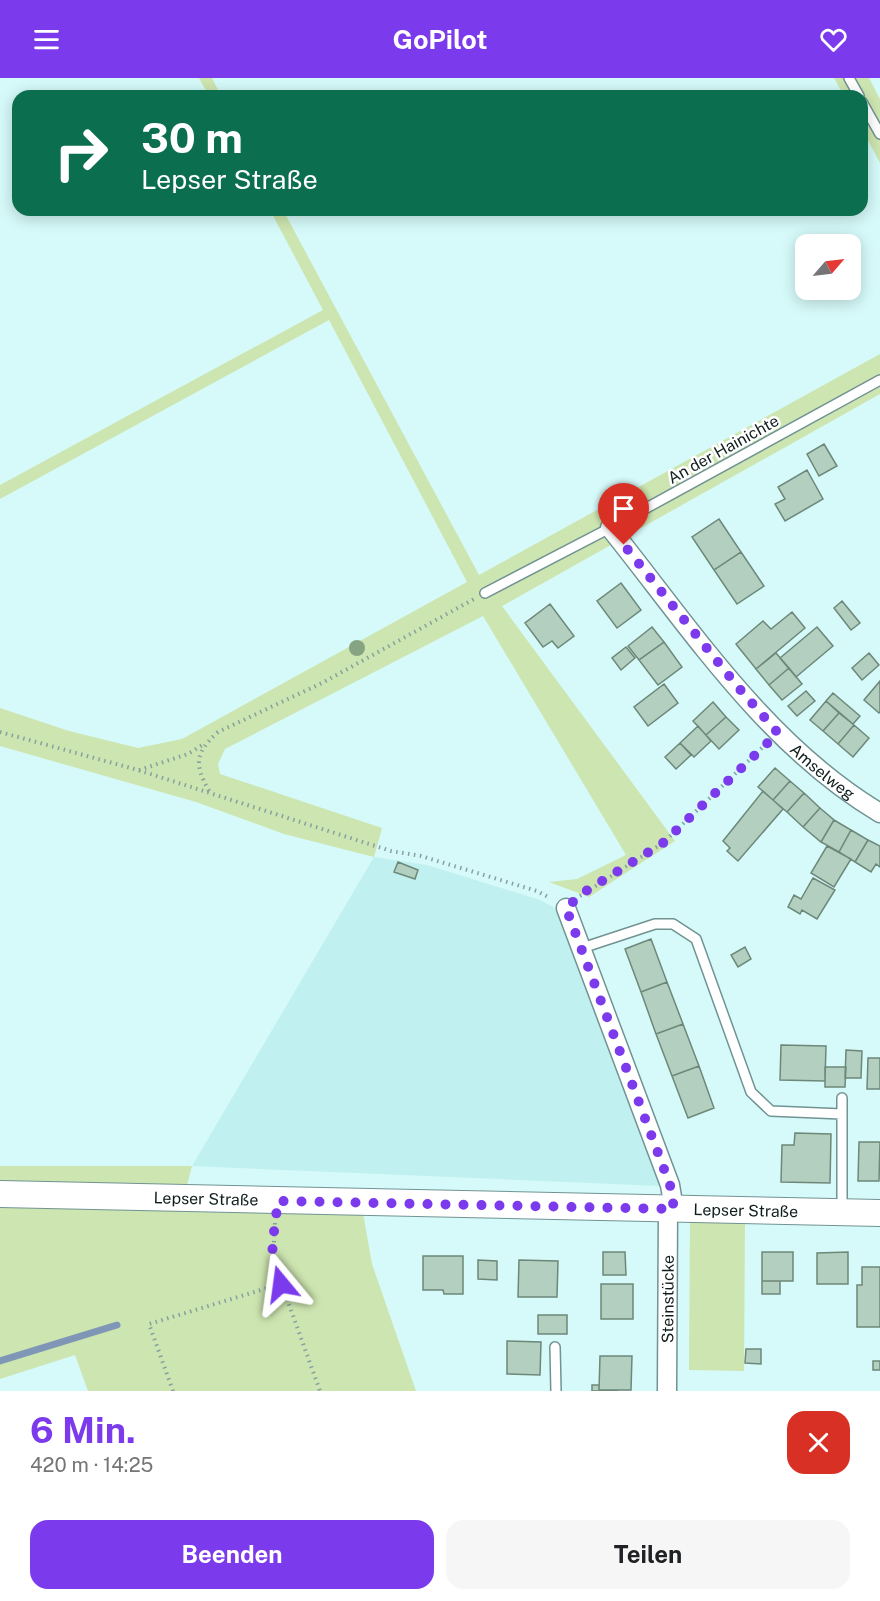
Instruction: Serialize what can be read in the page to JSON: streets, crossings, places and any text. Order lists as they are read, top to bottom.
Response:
{
  "streets": {
    "street": ["Amselweg", "Lepser Straße", "Steinstücke"],
    "lane": ["An der Hainichte"]
  },
  "crossings": [
    ["An der Hainichte", "Amselweg"],
    ["Lepser Straße", "Steinstücke"]
  ],
  "north": "top right",
  "page": {
    "header": "GoPilot",
    "turn": ["30 m", "Lepser Straße"],
    "heading": ["6 Min.", "420 m · 14:25"],
    "buttons": ["Beenden", "Teilen"]
  }
}
